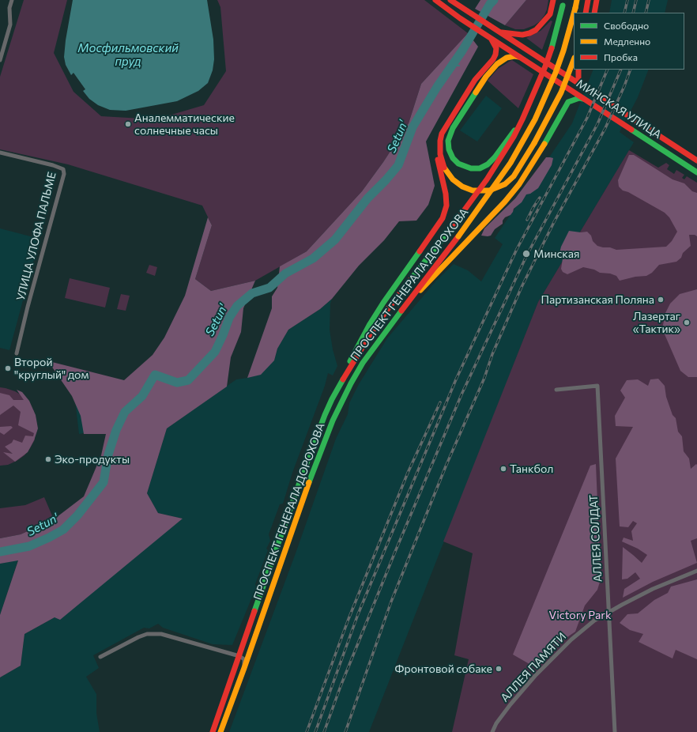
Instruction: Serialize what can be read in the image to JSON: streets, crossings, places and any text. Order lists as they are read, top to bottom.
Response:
{
  "streets": {
    "main road": ["МИНСКАЯ УЛИЦА", "ПРОСПЕКТ ГЕНЕРАЛА ДОРОХОВА"],
    "street": ["УЛИЦА УЛОФА ПАЛЬМЕ", "АЛЛЕЯ СОЛДАТ", "АЛЛЕЯ ПАМЯТИ"]
  },
  "crossings": [
    ["АЛЛЕЯ СОЛДАТ", "АЛЛЕЯ ПАМЯТИ"]
  ],
  "water": ["Мосфильмовский пруд", "Setun'"],
  "parks": ["Victory Park"],
  "places": [
    "Аналемматические солнечные часы",
    "Минская",
    "Партизанская Поляна",
    "Лазертаг «Тактик»",
    "Второй \"круглый\" дом",
    "Эко-продукты",
    "Танкбол",
    "Фронтовой собаке"
  ],
  "legend": ["Свободно", "Медленно", "Пробка"]
}
